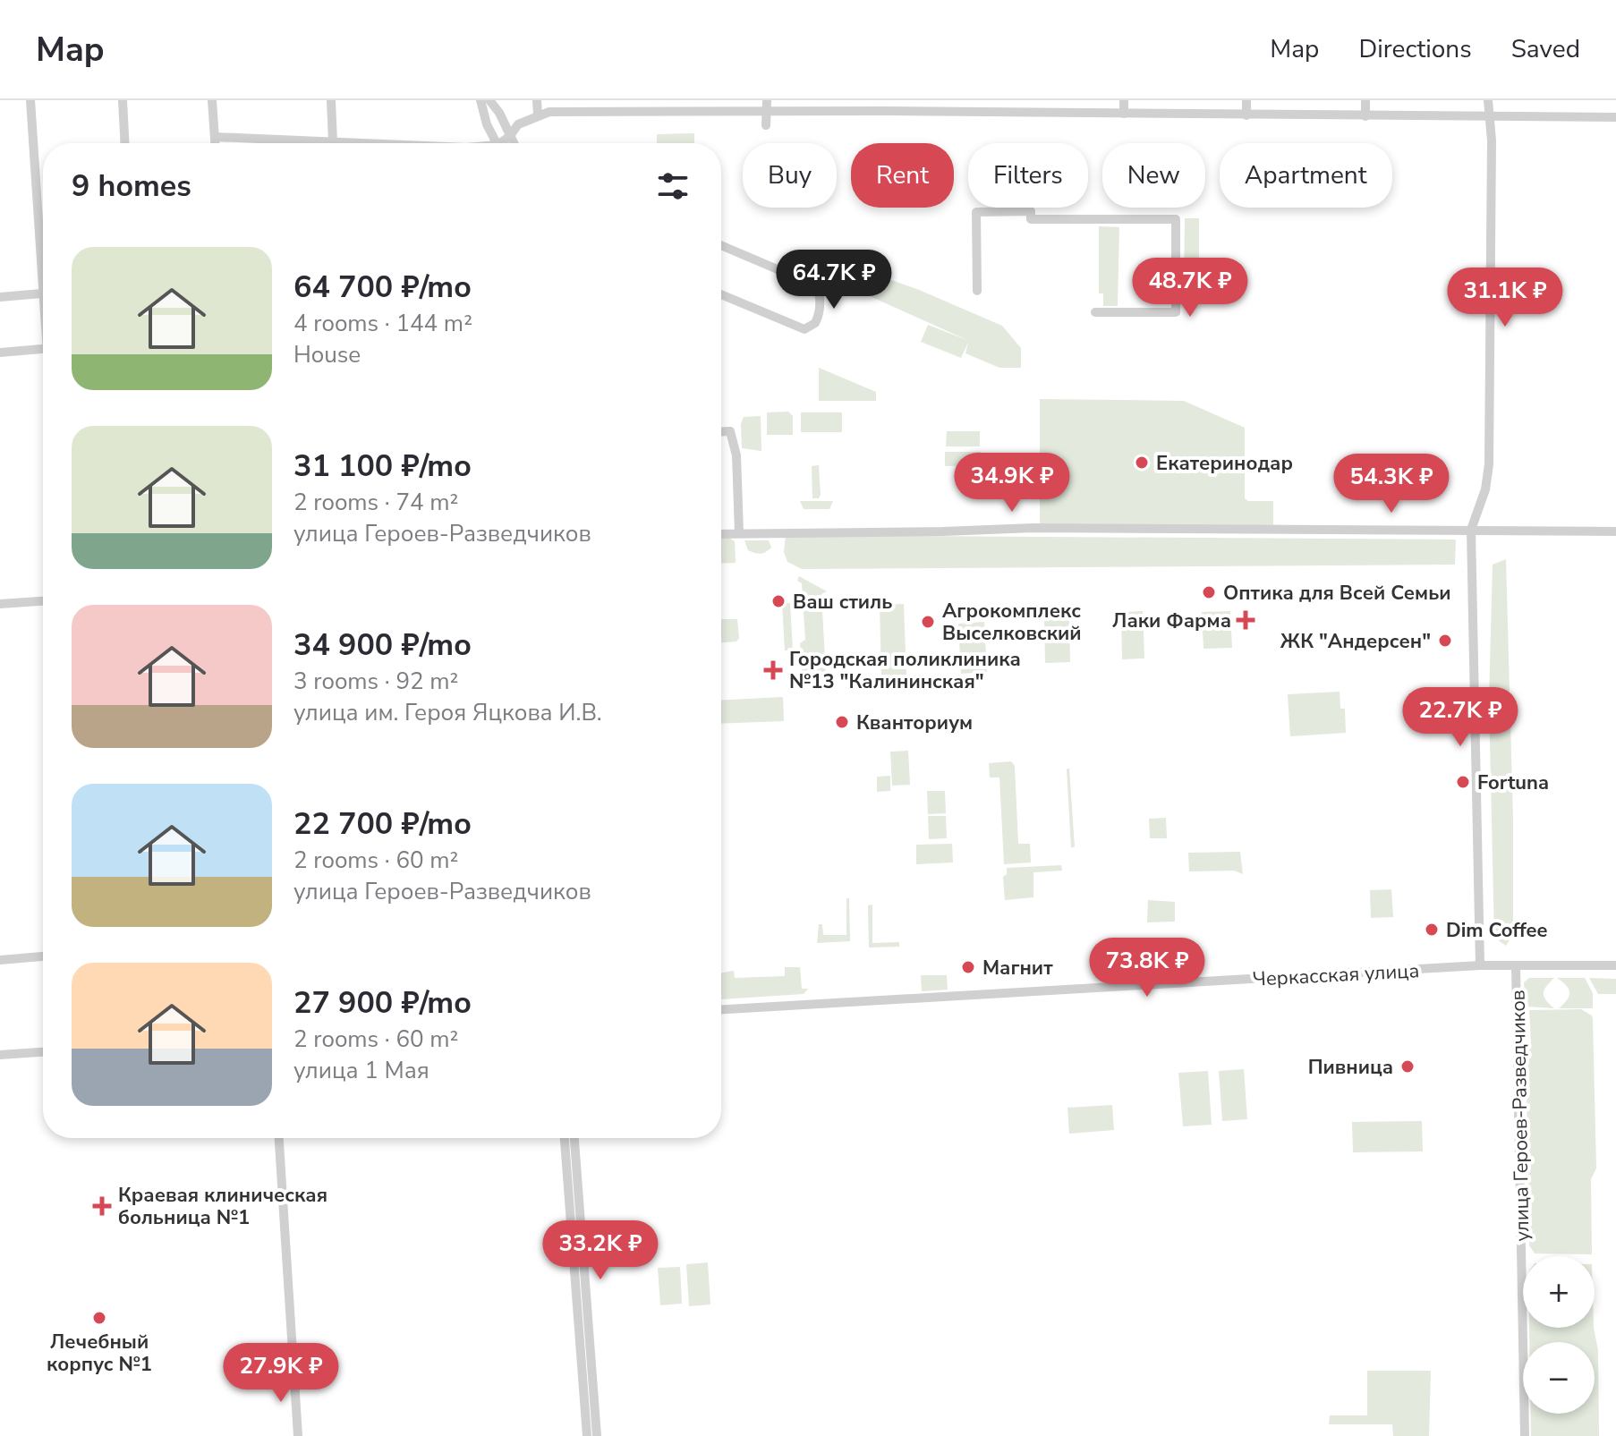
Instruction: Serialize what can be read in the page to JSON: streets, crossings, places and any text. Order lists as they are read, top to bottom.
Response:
{
  "streets": {
    "street": ["Черкасская улица", "улица Героев-Разведчиков"]
  },
  "crossings": [
    ["Черкасская улица", "улица Героев-Разведчиков"]
  ],
  "places": {
    "other": [
      "Екатеринодар",
      "Оптика для Всей Семьи",
      "Ваш стиль",
      "Агрокомплекс Выселковский",
      "ЖК \"Андерсен\"",
      "Кванториум",
      "Fortuna",
      "Dim Coffee",
      "Магнит",
      "Пивница",
      "Лечебный корпус №1"
    ],
    "health": ["Лаки Фарма", "Городская поликлиника №13 \"Калининская\"", "Краевая клиническая больница №1"]
  },
  "page": {
    "header": "Map",
    "nav": ["Map", "Directions", "Saved"],
    "chip": [
      "Buy",
      "Rent",
      "Filters",
      "New",
      "Apartment"
    ],
    "heading": "9 homes",
    "list": [
      {
        "name": "64 700 ₽/mo",
        "note": "4 rooms · 144 m² · House"
      },
      {
        "name": "31 100 ₽/mo",
        "note": "2 rooms · 74 m² · улица Героев-Разведчиков"
      },
      {
        "name": "34 900 ₽/mo",
        "note": "3 rooms · 92 m² · улица им. Героя Яцкова И.В."
      },
      {
        "name": "22 700 ₽/mo",
        "note": "2 rooms · 60 m² · улица Героев-Разведчиков"
      },
      {
        "name": "27 900 ₽/mo",
        "note": "2 rooms · 60 m² · улица 1 Мая"
      }
    ],
    "price": [
      "64.7K ₽",
      "48.7K ₽",
      "31.1K ₽",
      "34.9K ₽",
      "54.3K ₽",
      "22.7K ₽",
      "73.8K ₽",
      "33.2K ₽",
      "27.9K ₽"
    ],
    "map_buttons": ["+", "−"]
  }
}
